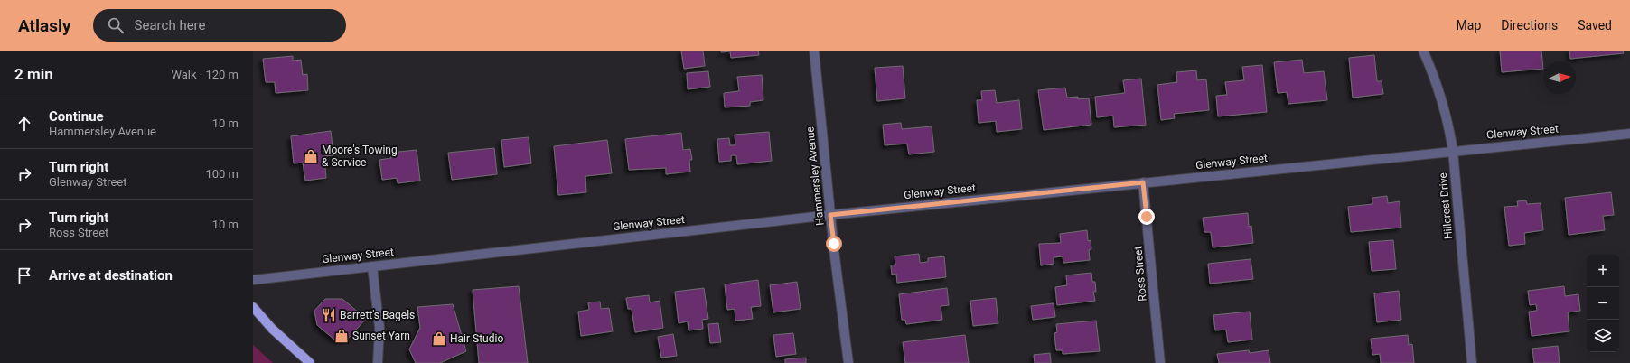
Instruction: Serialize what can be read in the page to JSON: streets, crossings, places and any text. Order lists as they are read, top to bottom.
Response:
{
  "streets": {
    "street": [
      "Glenway Street",
      "Hammersley Avenue",
      "Hillcrest Drive",
      "Ross Street"
    ]
  },
  "crossings": [
    ["Glenway Street", "Hammersley Avenue"],
    ["Glenway Street", "Hillcrest Drive"],
    ["Glenway Street", "Ross Street"]
  ],
  "places": {
    "shop": ["Moore's Towing & Service", "Sunset Yarn", "Hair Studio"],
    "restaurant": ["Barrett's Bagels"]
  },
  "north": "right",
  "page": {
    "header": "Atlasly",
    "search": "Search here",
    "nav": ["Map", "Directions", "Saved"],
    "heading": ["2 min", "Walk · 120 m"],
    "list": [
      ["Continue", "Hammersley Avenue", "10 m"],
      ["Turn right", "Glenway Street", "100 m"],
      ["Turn right", "Ross Street", "10 m"],
      "Arrive at destination"
    ],
    "map_buttons": ["+", "−"]
  }
}
